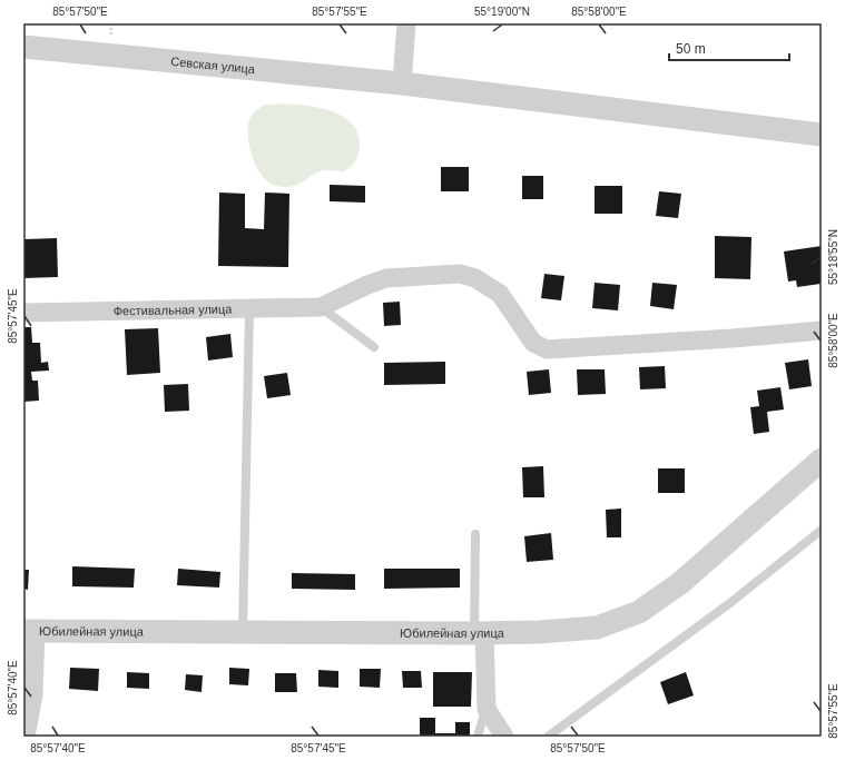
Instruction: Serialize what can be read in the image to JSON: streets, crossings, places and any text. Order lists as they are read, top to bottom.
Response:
{
  "streets": {
    "street": ["Севская улица", "Фестивальная улица", "Юбилейная улица"]
  },
  "scale_bar": "50 m",
  "coordinates": [
    "85°57'50\"E",
    "85°57'55\"E",
    "55°19'00\"N",
    "85°58'00\"E",
    "55°18'55\"N",
    "85°57'45\"E",
    "85°57'40\"E"
  ]
}
